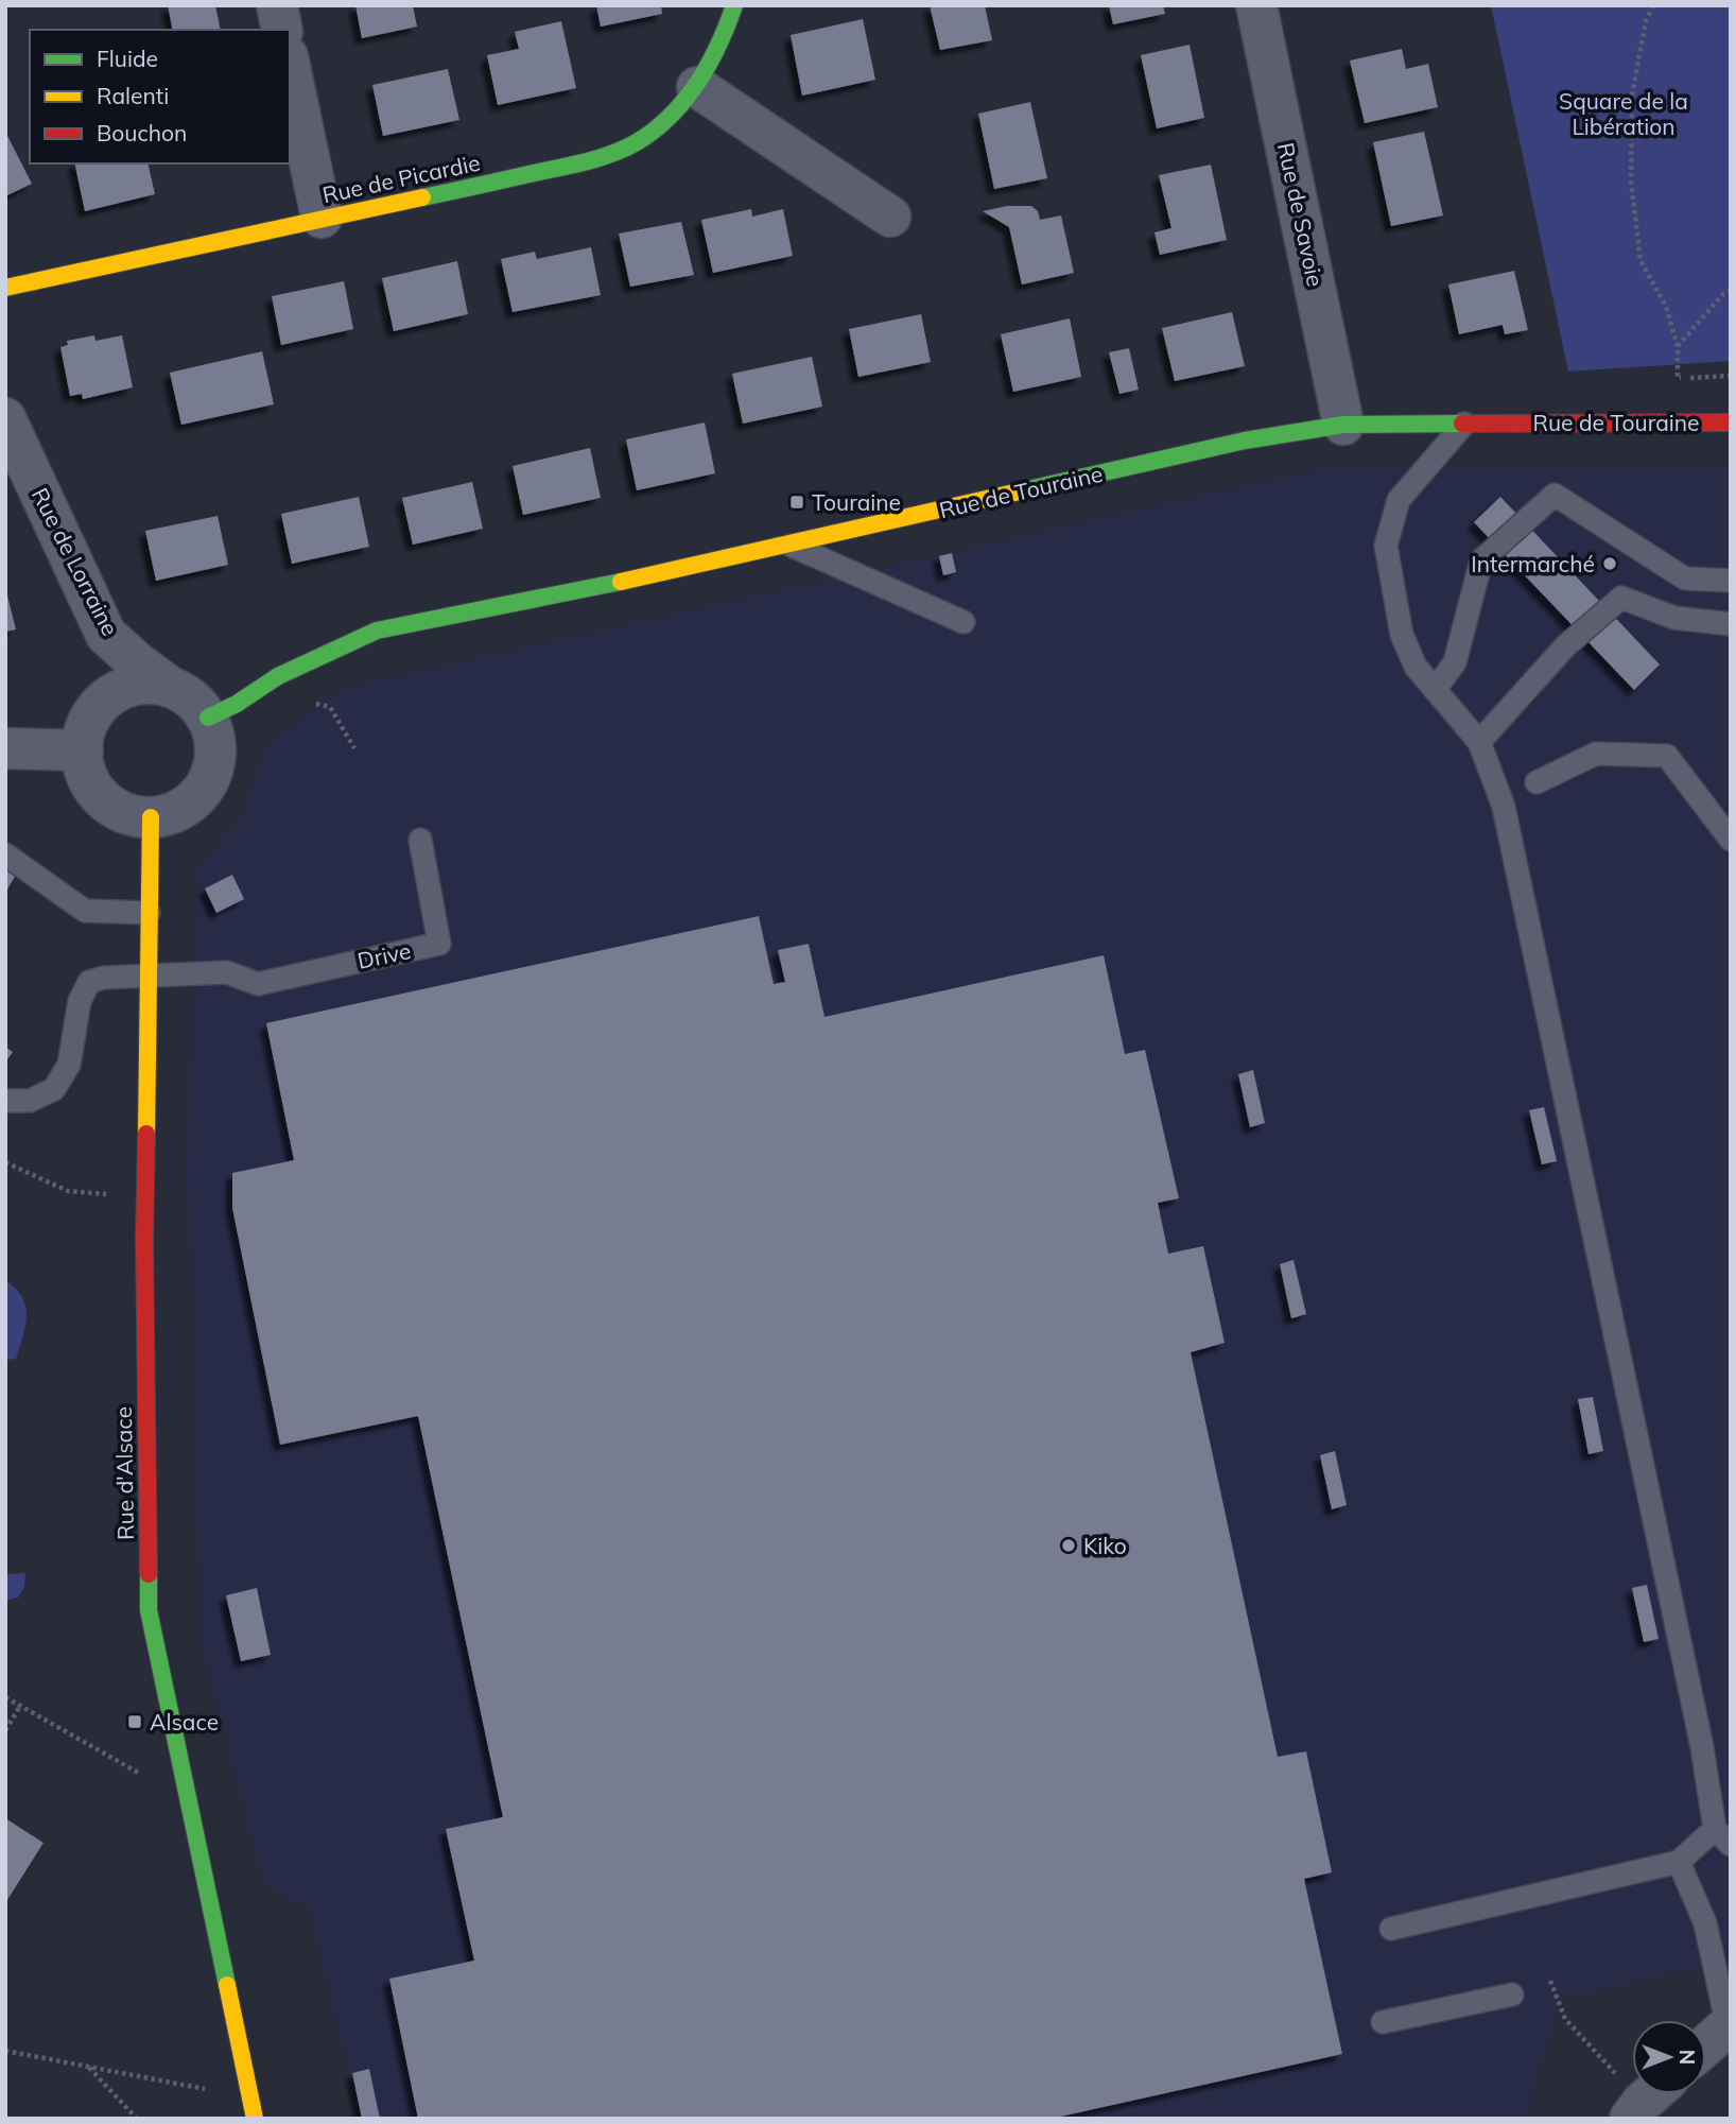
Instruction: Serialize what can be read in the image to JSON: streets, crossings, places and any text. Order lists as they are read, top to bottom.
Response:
{
  "streets": {
    "street": [
      "Rue de Picardie",
      "Rue de Savoie",
      "Rue de Touraine",
      "Rue de Lorraine",
      "Rue d'Alsace"
    ],
    "lane": ["Drive"]
  },
  "crossings": [
    ["Rue de Savoie", "Rue de Touraine"],
    ["Rue de Touraine", "Rue de Lorraine"],
    ["Rue de Touraine", "Rue d'Alsace"],
    ["Rue de Lorraine", "Rue d'Alsace"],
    ["Drive", "Rue d'Alsace"]
  ],
  "parks": ["Square de la Libération"],
  "places": {
    "transit": ["Touraine", "Alsace"],
    "other": ["Intermarché", "Kiko"]
  },
  "legend": ["Fluide", "Ralenti", "Bouchon"],
  "north": "right"
}
